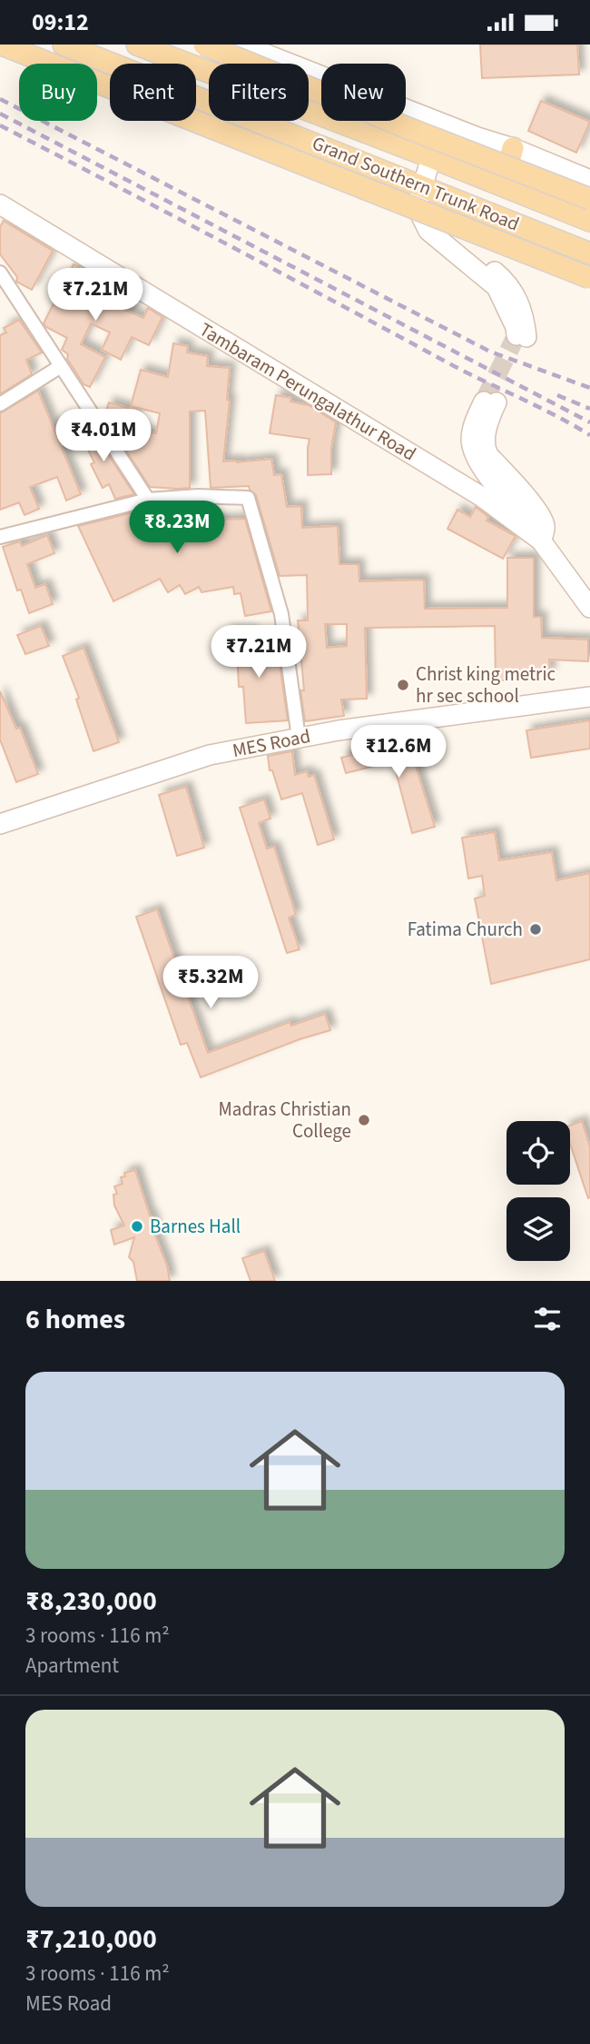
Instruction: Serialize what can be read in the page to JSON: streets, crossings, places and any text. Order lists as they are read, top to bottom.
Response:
{
  "streets": {
    "main road": ["Grand Southern Trunk Road"],
    "street": ["Tambaram Perungalathur Road", "MES Road"]
  },
  "places": [
    "Christ king metric hr sec school",
    "Fatima Church",
    "Madras Christian College",
    "Barnes Hall"
  ],
  "page": {
    "status": "09:12",
    "chip": [
      "Buy",
      "Rent",
      "Filters",
      "New"
    ],
    "price": [
      "₹7.21M",
      "₹4.01M",
      "₹8.23M",
      "₹7.21M",
      "₹12.6M",
      "₹5.32M"
    ],
    "heading": "6 homes",
    "list": [
      {
        "name": "₹8,230,000",
        "note": "3 rooms · 116 m² · Apartment"
      },
      {
        "name": "₹7,210,000",
        "note": "3 rooms · 116 m² · MES Road"
      }
    ]
  }
}
